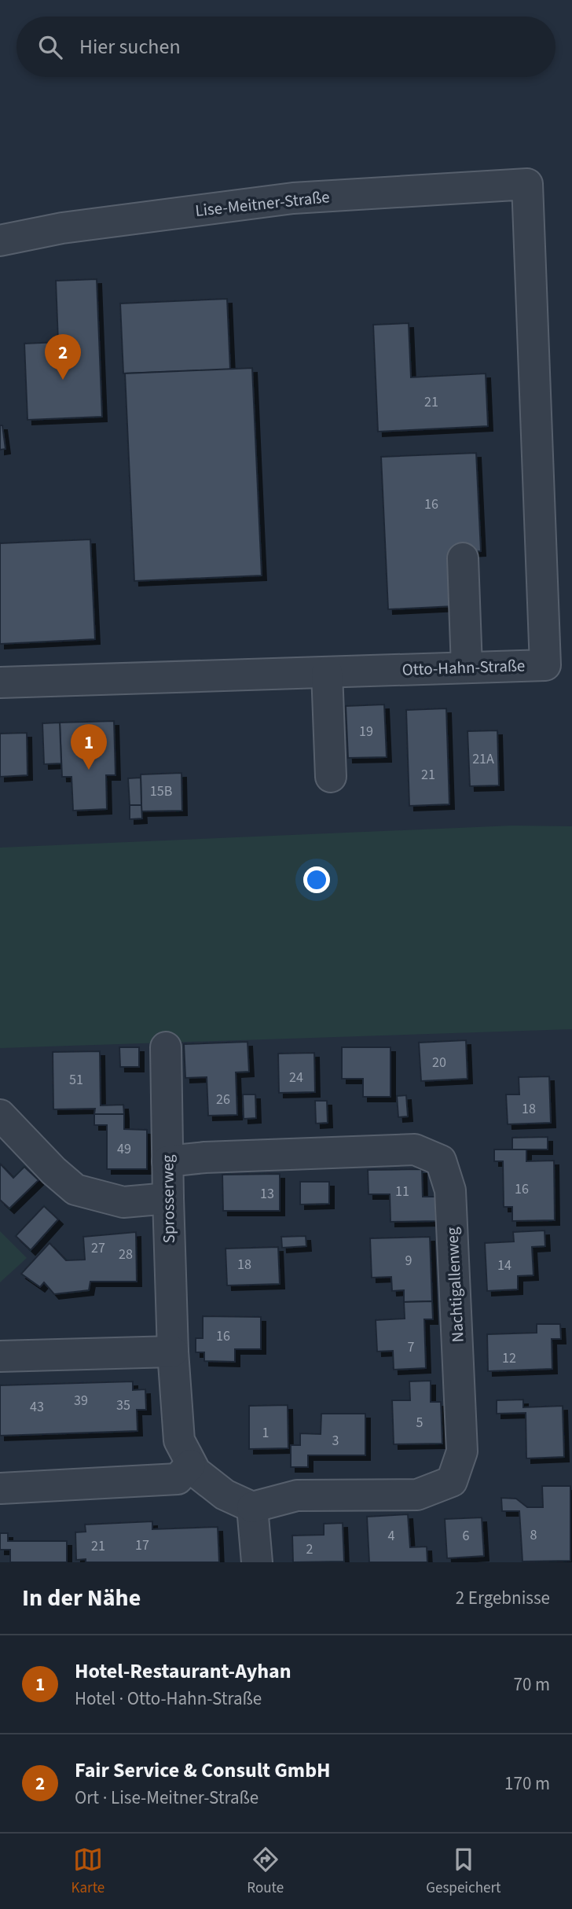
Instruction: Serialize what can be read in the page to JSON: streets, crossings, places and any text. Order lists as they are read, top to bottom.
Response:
{
  "streets": {
    "street": [
      "Lise-Meitner-Straße",
      "Otto-Hahn-Straße",
      "Sprosserweg",
      "Nachtigallenweg"
    ]
  },
  "crossings": [
    ["Lise-Meitner-Straße", "Otto-Hahn-Straße"],
    ["Sprosserweg", "Nachtigallenweg"]
  ],
  "house_numbers": [
    "21",
    "16",
    "19",
    "21A",
    "21",
    "15B",
    "20",
    "24",
    "51",
    "26",
    "18",
    "49",
    "16",
    "11",
    "13",
    "27",
    "28",
    "9",
    "18",
    "14",
    "16",
    "7",
    "12",
    "39",
    "35",
    "43",
    "5",
    "1",
    "3",
    "8",
    "4",
    "6",
    "17",
    "21",
    "2"
  ],
  "page": {
    "search": "Hier suchen",
    "pins": ["2", "1"],
    "heading": ["In der Nähe", "2 Ergebnisse"],
    "list": [
      {
        "mark": "1",
        "name": "Hotel-Restaurant-Ayhan",
        "note": "Hotel · Otto-Hahn-Straße",
        "value": "70 m"
      },
      {
        "mark": "2",
        "name": "Fair Service & Consult GmbH",
        "note": "Ort · Lise-Meitner-Straße",
        "value": "170 m"
      }
    ],
    "nav": ["Karte", "Route", "Gespeichert"]
  }
}
